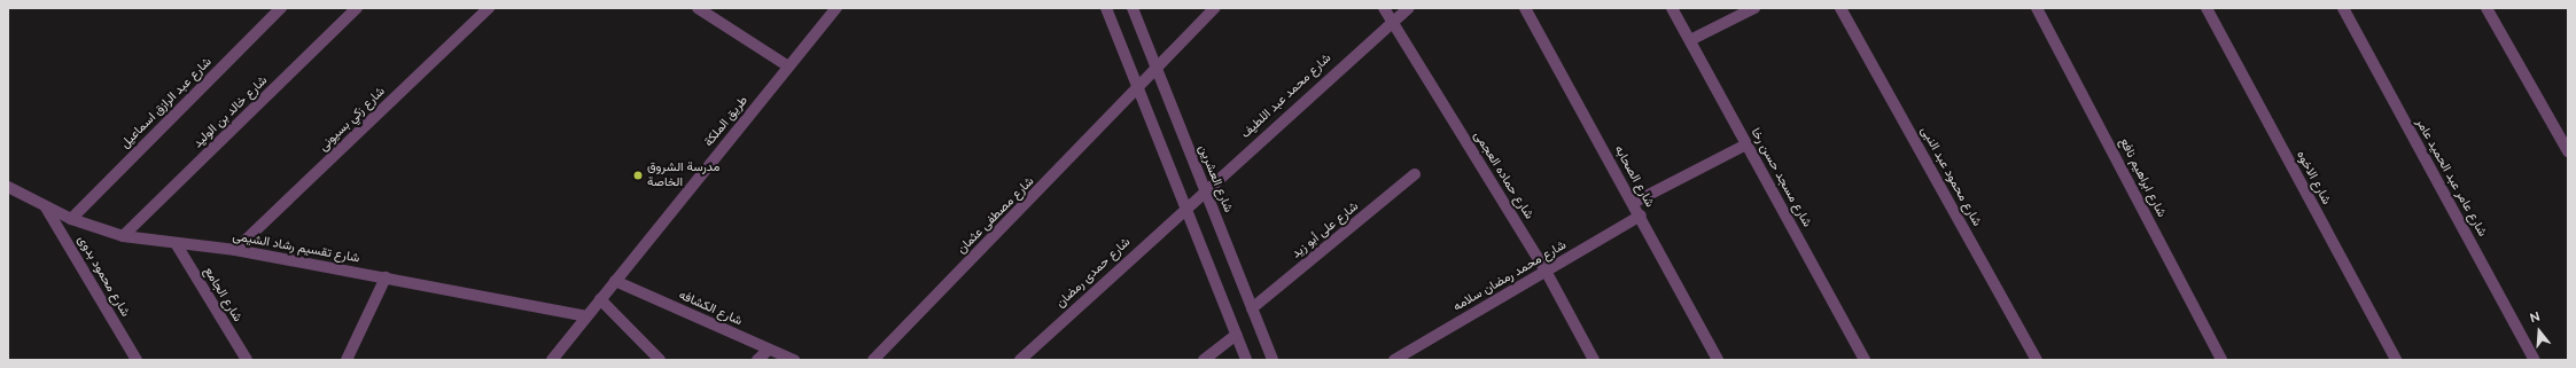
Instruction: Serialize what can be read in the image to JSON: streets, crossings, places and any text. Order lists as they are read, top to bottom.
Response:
{
  "streets": {
    "street": [
      "شارع محمد عبد اللطيف",
      "شارع عبد الرازق اسماعيل",
      "شارع خالد بن الوليد",
      "شارع زكي بسيونى",
      "طريق الملكة",
      "شارع حماده العجمى",
      "شارع الصحابه",
      "شارع محمود عبد النبى",
      "شارع مسجد حسن رخا",
      "شارع ابراهيم نافع",
      "شارع الاخوه",
      "شارع عامر عبد الحميد عامر",
      "شارع العشرين",
      "شارع مصطفى عثمان",
      "شارع على أبو زيد",
      "شارع تقسيم رشاد الشيمى",
      "شارع حمدى رمضان",
      "شارع محمود بدوى",
      "شارع محمد رمضان سلامه",
      "شارع الجامع",
      "شارع الكشافه"
    ]
  },
  "crossings": [
    ["شارع محمد عبد اللطيف", "شارع حماده العجمى"],
    ["شارع محمد عبد اللطيف", "شارع العشرين"],
    ["شارع محمد عبد اللطيف", "شارع حمدى رمضان"],
    ["شارع عبد الرازق اسماعيل", "شارع تقسيم رشاد الشيمى"],
    ["شارع خالد بن الوليد", "شارع تقسيم رشاد الشيمى"],
    ["شارع زكي بسيونى", "شارع تقسيم رشاد الشيمى"],
    ["طريق الملكة", "شارع تقسيم رشاد الشيمى"],
    ["طريق الملكة", "شارع الكشافه"],
    ["شارع حماده العجمى", "شارع محمد رمضان سلامه"],
    ["شارع الصحابه", "شارع محمد رمضان سلامه"],
    ["شارع العشرين", "شارع مصطفى عثمان"],
    ["شارع العشرين", "شارع على أبو زيد"],
    ["شارع تقسيم رشاد الشيمى", "شارع محمود بدوى"],
    ["شارع تقسيم رشاد الشيمى", "شارع الجامع"]
  ],
  "places": ["مدرسة الشروق الخاصة"],
  "north": "top"
}
